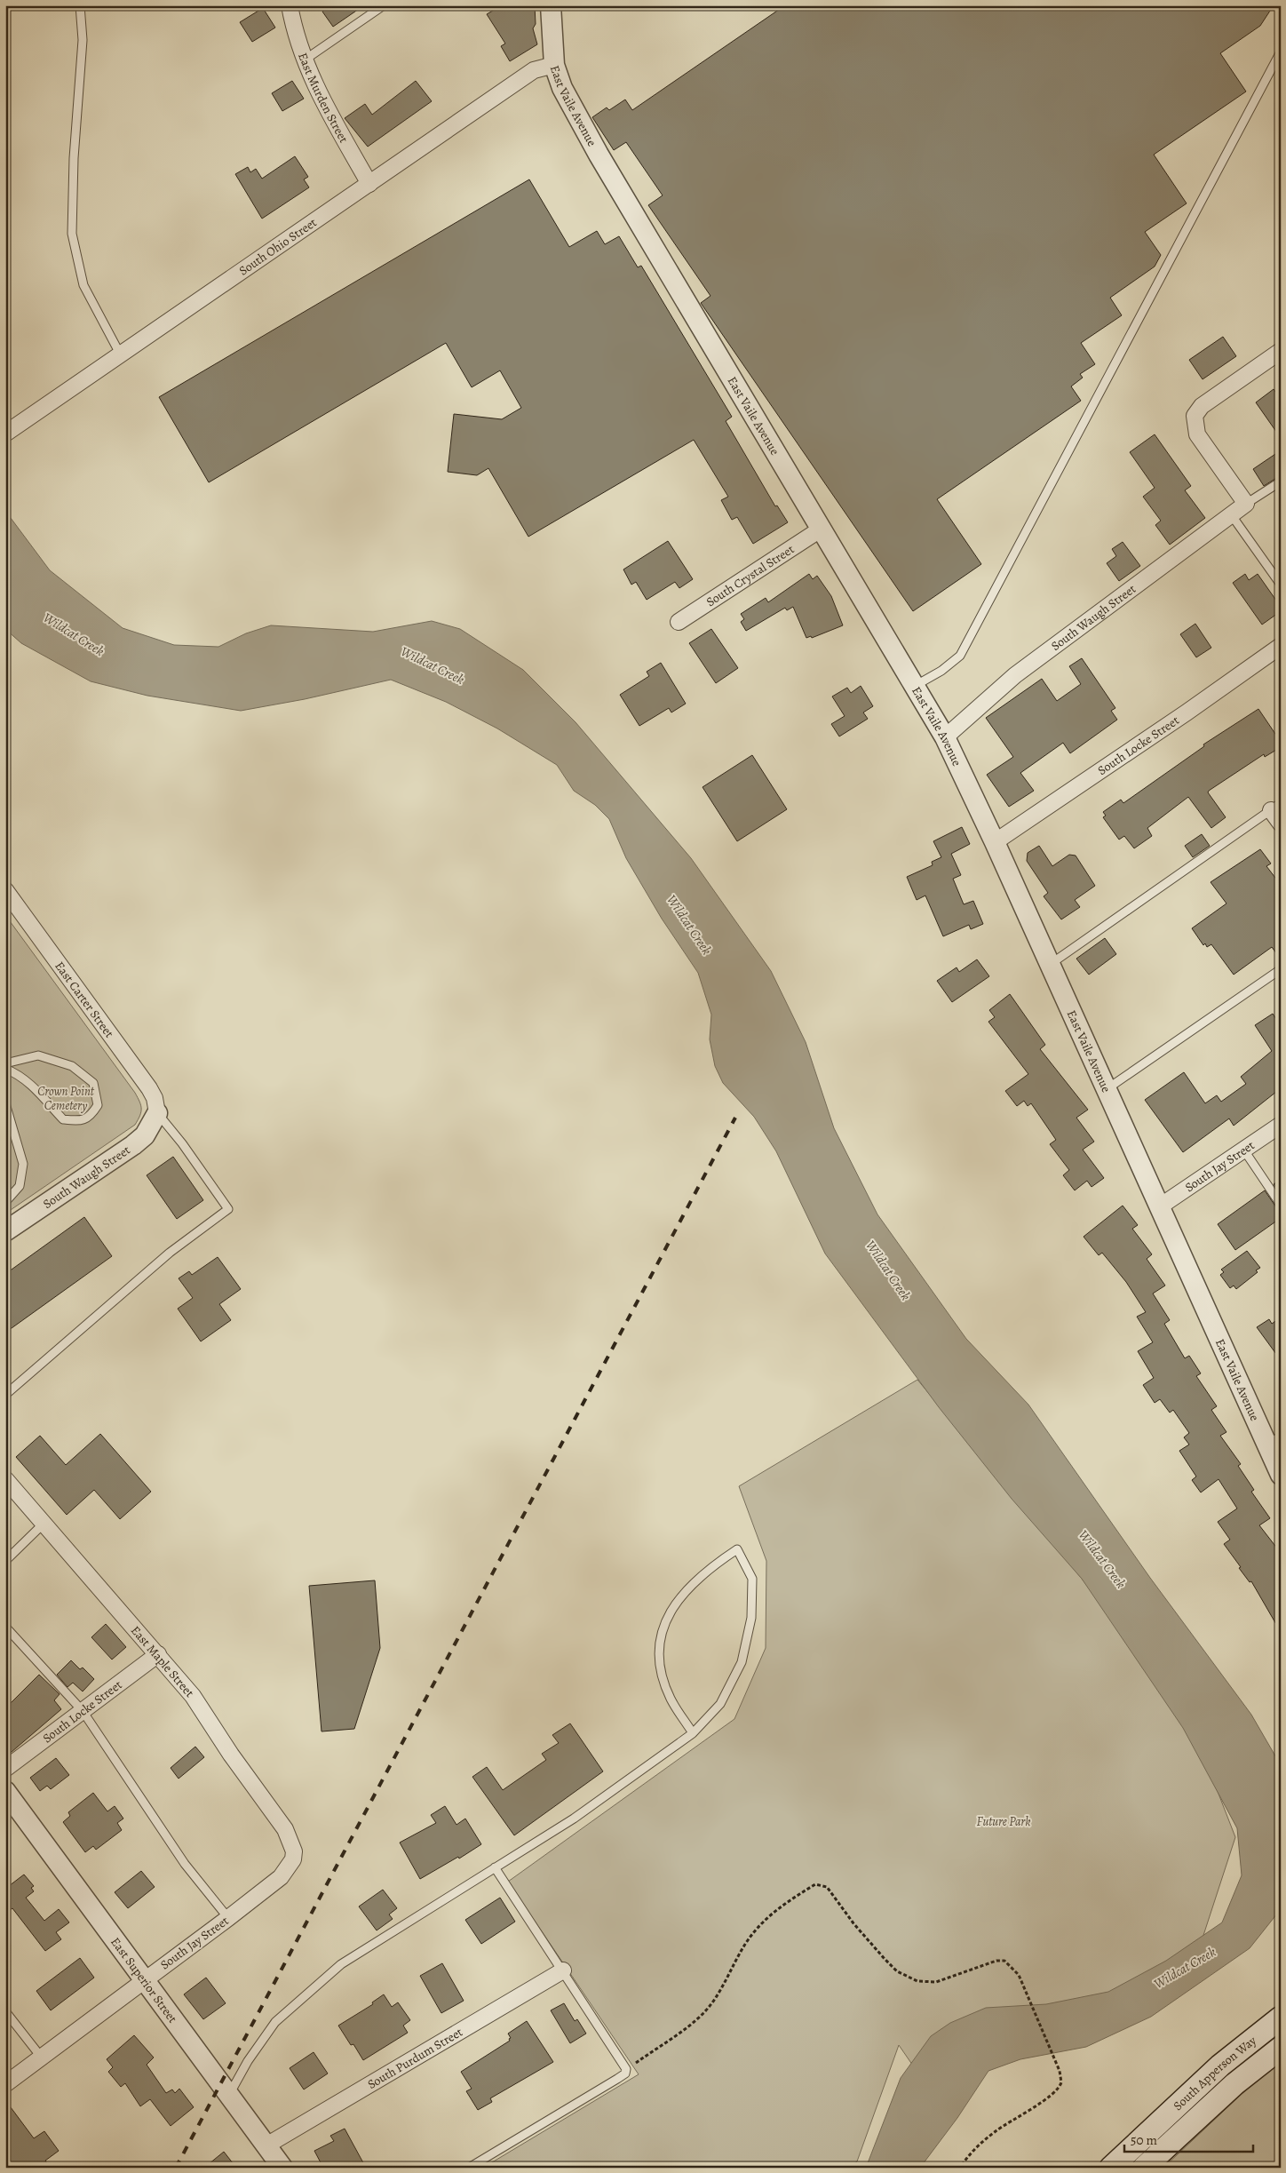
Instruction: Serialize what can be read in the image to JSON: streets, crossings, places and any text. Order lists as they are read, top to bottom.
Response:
{
  "streets": {
    "main road": ["South Apperson Way"],
    "street": [
      "East Murden Street",
      "East Vaile Avenue",
      "South Ohio Street",
      "South Crystal Street",
      "South Waugh Street",
      "South Locke Street",
      "East Carter Street",
      "South Jay Street",
      "East Maple Street",
      "East Superior Street",
      "South Purdum Street"
    ]
  },
  "crossings": [
    ["East Murden Street", "South Ohio Street"],
    ["East Vaile Avenue", "South Ohio Street"],
    ["East Vaile Avenue", "South Crystal Street"],
    ["East Vaile Avenue", "South Waugh Street"],
    ["East Vaile Avenue", "South Locke Street"],
    ["East Vaile Avenue", "South Jay Street"],
    ["South Waugh Street", "East Carter Street"],
    ["South Locke Street", "East Maple Street"],
    ["South Jay Street", "East Maple Street"],
    ["South Jay Street", "East Superior Street"],
    ["East Superior Street", "South Purdum Street"]
  ],
  "water": ["Wildcat Creek"],
  "parks": ["Crown Point Cemetery", "Future Park"],
  "scale_bar": "50 m"
}
